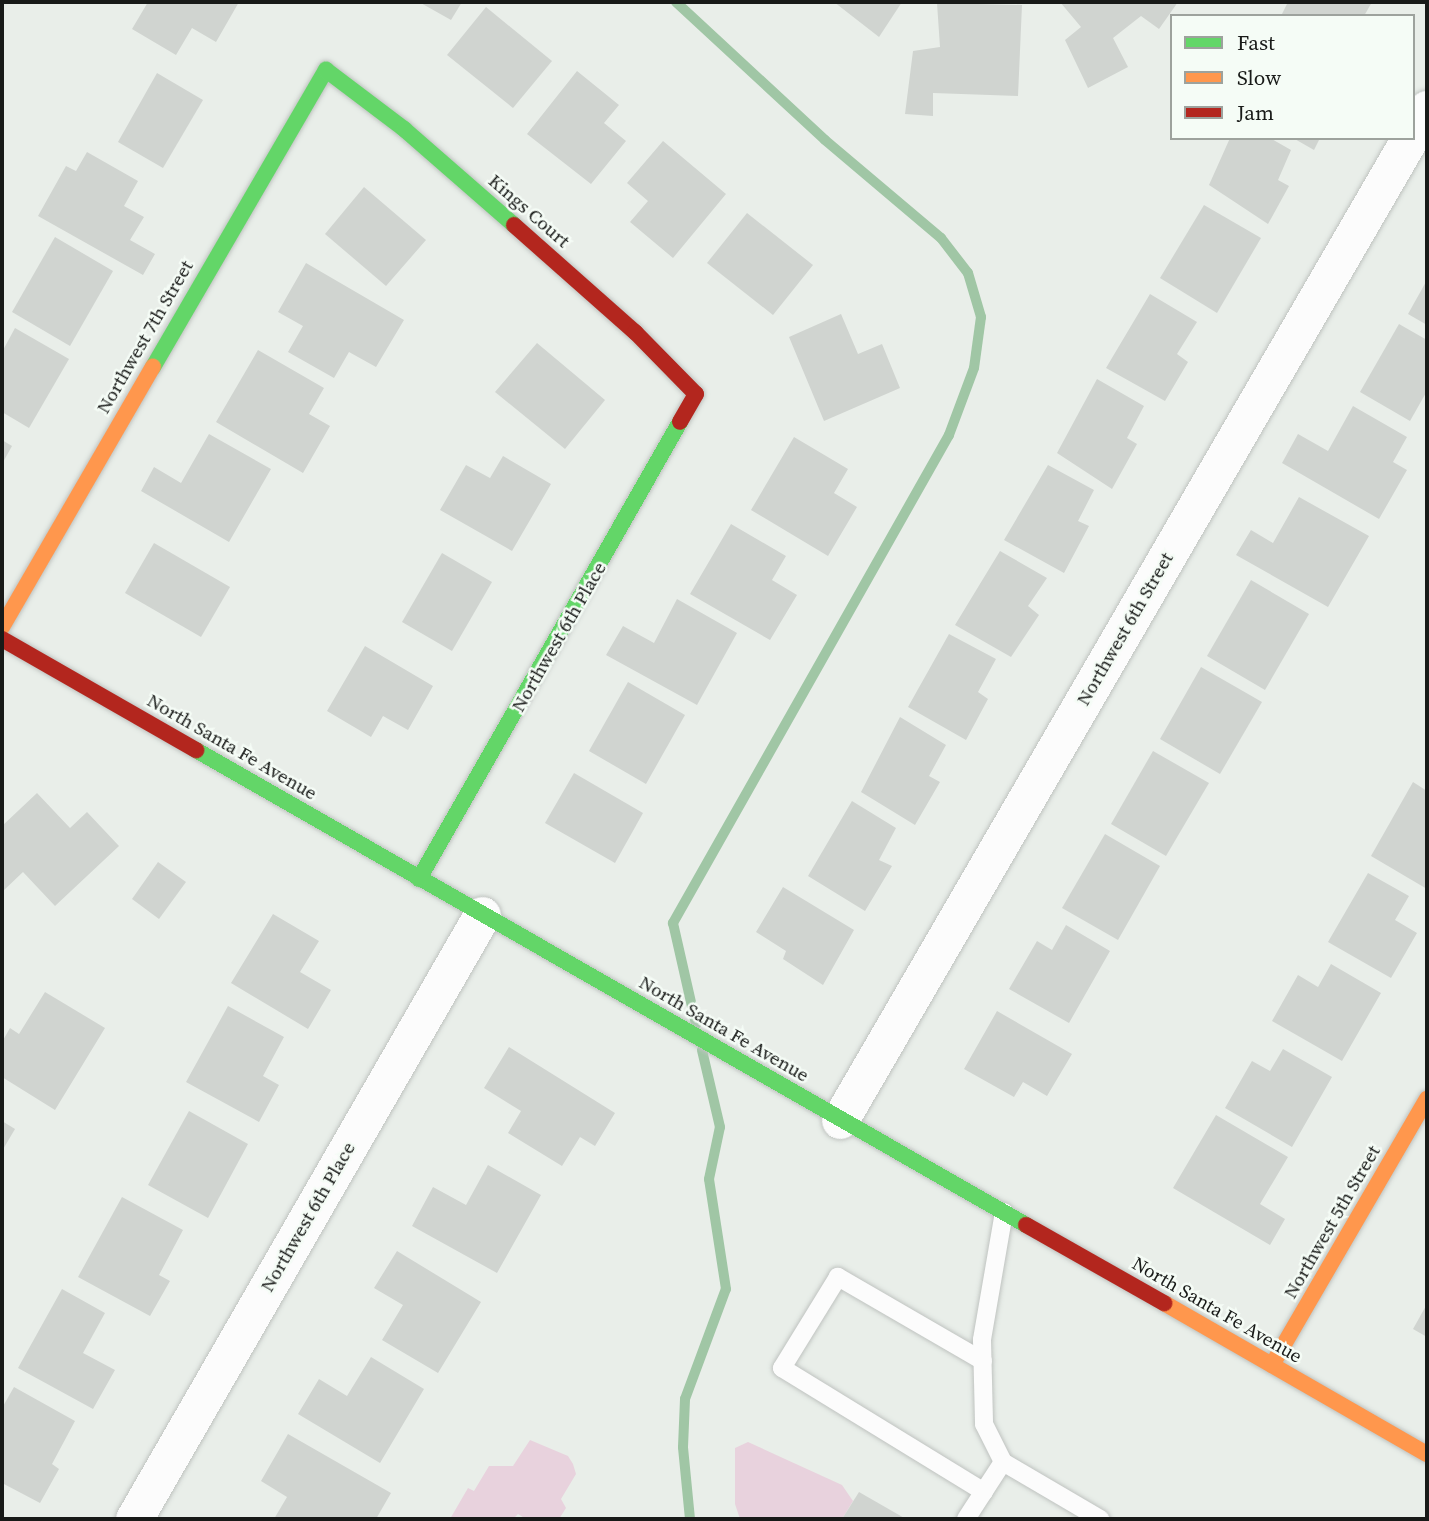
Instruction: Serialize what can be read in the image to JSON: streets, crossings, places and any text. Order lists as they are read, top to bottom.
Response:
{
  "streets": {
    "street": [
      "Kings Court",
      "Northwest 7th Street",
      "Northwest 6th Street",
      "Northwest 6th Place",
      "North Santa Fe Avenue",
      "Northwest 5th Street"
    ]
  },
  "crossings": [
    ["Kings Court", "Northwest 7th Street"],
    ["Kings Court", "Northwest 6th Place"],
    ["Northwest 6th Street", "North Santa Fe Avenue"],
    ["Northwest 6th Place", "North Santa Fe Avenue"],
    ["North Santa Fe Avenue", "Northwest 5th Street"]
  ],
  "legend": ["Fast", "Slow", "Jam"]
}
